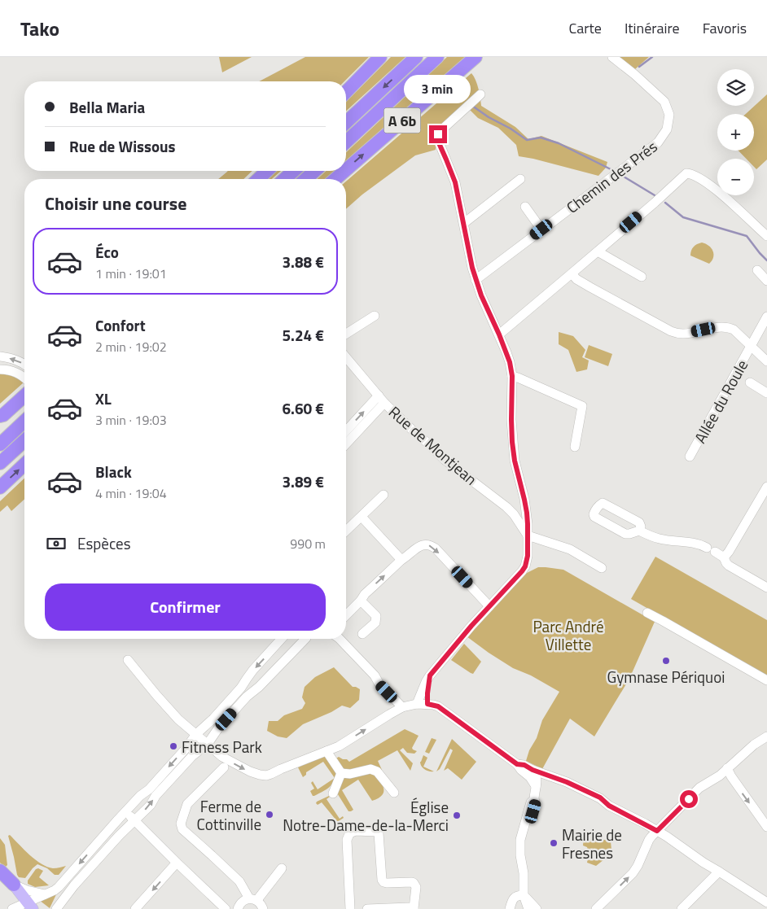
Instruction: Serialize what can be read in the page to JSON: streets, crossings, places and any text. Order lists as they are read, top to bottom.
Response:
{
  "streets": {
    "highway": ["A 6b"],
    "street": ["Chemin des Prés", "Allée du Roule", "Rue de Montjean"]
  },
  "parks": ["Parc André Villette"],
  "places": [
    "Gymnase Périquoi",
    "Fitness Park",
    "Ferme de Cottinville",
    "Église Notre-Dame-de-la-Merci",
    "Mairie de Fresnes"
  ],
  "page": {
    "header": "Tako",
    "nav": ["Carte", "Itinéraire", "Favoris"],
    "map_buttons": ["+", "−"],
    "bubble": "3 min",
    "banner": ["Bella Maria", "Rue de Wissous"],
    "heading": "Choisir une course",
    "list": [
      {
        "name": "Éco",
        "note": "1 min · 19:01",
        "value": "3.88 €"
      },
      {
        "name": "Confort",
        "note": "2 min · 19:02",
        "value": "5.24 €"
      },
      {
        "name": "XL",
        "note": "3 min · 19:03",
        "value": "6.60 €"
      },
      {
        "name": "Black",
        "note": "4 min · 19:04",
        "value": "3.89 €"
      }
    ],
    "pay": ["Espèces", "990 m"],
    "buttons": "Confirmer"
  }
}
